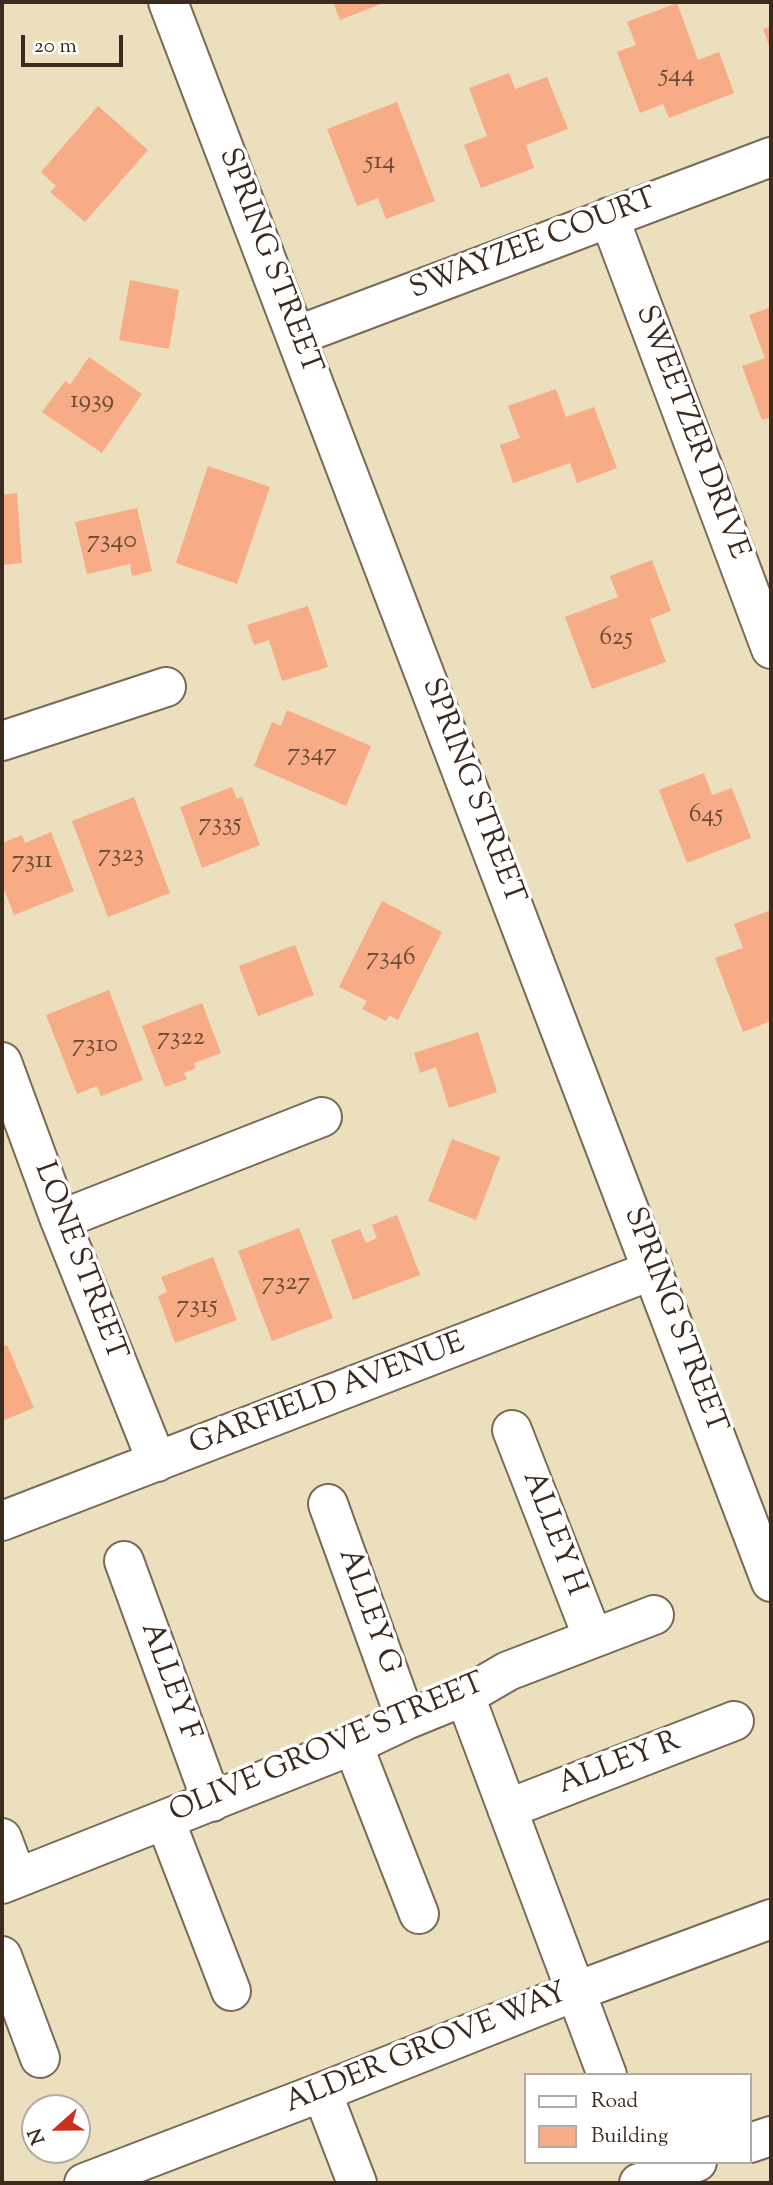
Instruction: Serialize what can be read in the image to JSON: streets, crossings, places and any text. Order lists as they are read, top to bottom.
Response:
{
  "streets": {
    "street": [
      "SWAYZEE COURT",
      "SPRING STREET",
      "SWEETZER DRIVE",
      "LONE STREET",
      "GARFIELD AVENUE",
      "ALLEY H",
      "ALLEY G",
      "ALLEY F",
      "OLIVE GROVE STREET",
      "ALLEY R",
      "ALDER GROVE WAY"
    ]
  },
  "crossings": [
    ["SWAYZEE COURT", "SPRING STREET"],
    ["SWAYZEE COURT", "SWEETZER DRIVE"],
    ["SPRING STREET", "GARFIELD AVENUE"],
    ["LONE STREET", "GARFIELD AVENUE"],
    ["ALLEY H", "OLIVE GROVE STREET"],
    ["ALLEY G", "OLIVE GROVE STREET"],
    ["ALLEY F", "OLIVE GROVE STREET"]
  ],
  "house_numbers": [
    "544",
    "514",
    "1939",
    "7340",
    "625",
    "7347",
    "645",
    "7335",
    "7323",
    "7311",
    "7346",
    "7322",
    "7310",
    "7327",
    "7315"
  ],
  "legend": ["Road", "Building"],
  "scale_bar": "20 m",
  "north": "left"
}
